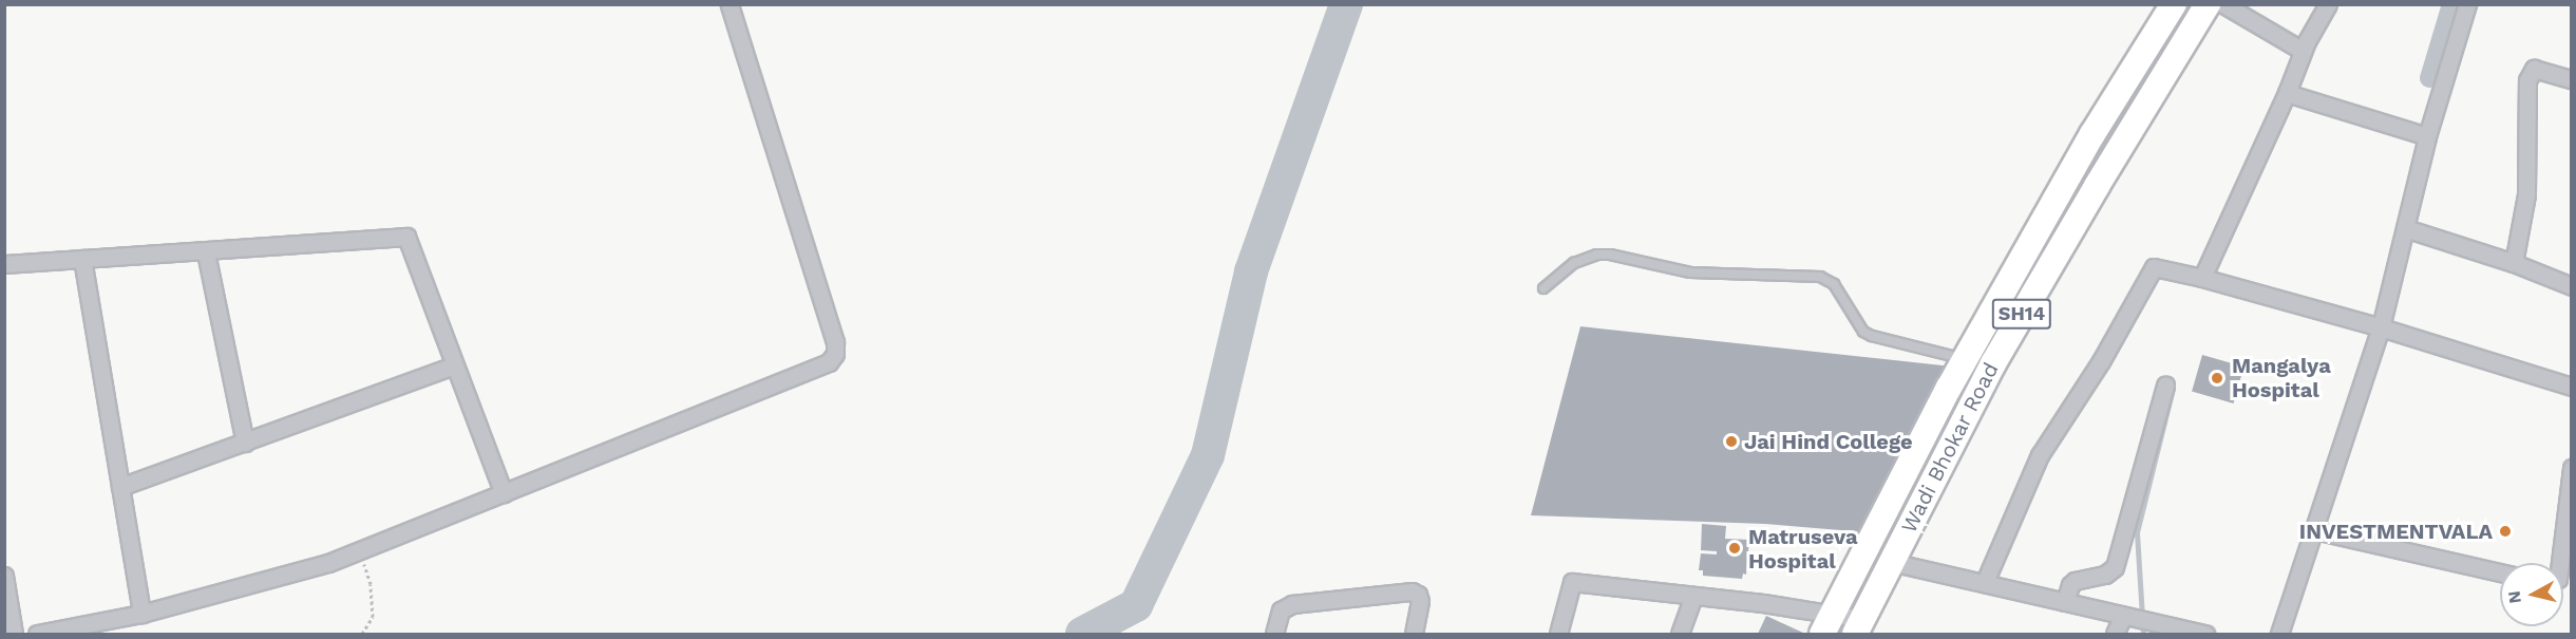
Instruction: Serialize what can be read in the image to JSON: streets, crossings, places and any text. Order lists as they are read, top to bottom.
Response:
{
  "streets": {
    "main road": ["SH14", "Wadi Bhokar Road"]
  },
  "places": [
    "Mangalya Hospital",
    "Jai Hind College",
    "INVESTMENTVALA",
    "Matruseva Hospital"
  ],
  "north": "left"
}
